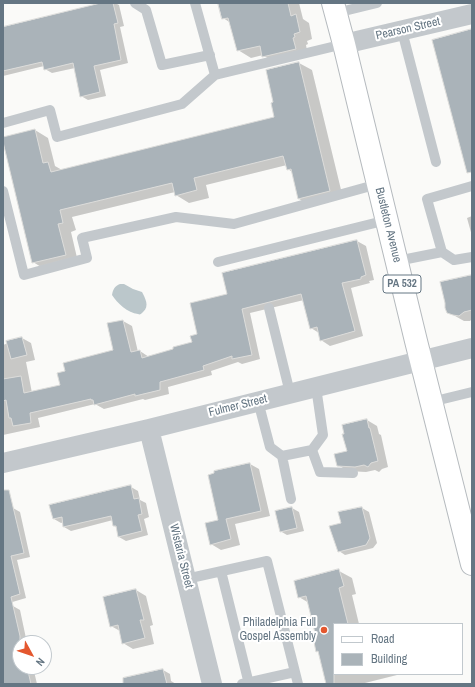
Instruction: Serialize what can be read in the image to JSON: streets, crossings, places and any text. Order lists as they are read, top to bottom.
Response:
{
  "streets": {
    "main road": ["Bustleton Avenue", "PA 532"],
    "street": ["Pearson Street", "Fulmer Street", "Wistaria Street"]
  },
  "crossings": [
    ["Pearson Street", "Bustleton Avenue"],
    ["Bustleton Avenue", "Fulmer Street"],
    ["Fulmer Street", "Wistaria Street"]
  ],
  "places": ["Philadelphia Full Gospel Assembly"],
  "legend": ["Road", "Building"],
  "north": "bottom right"
}
